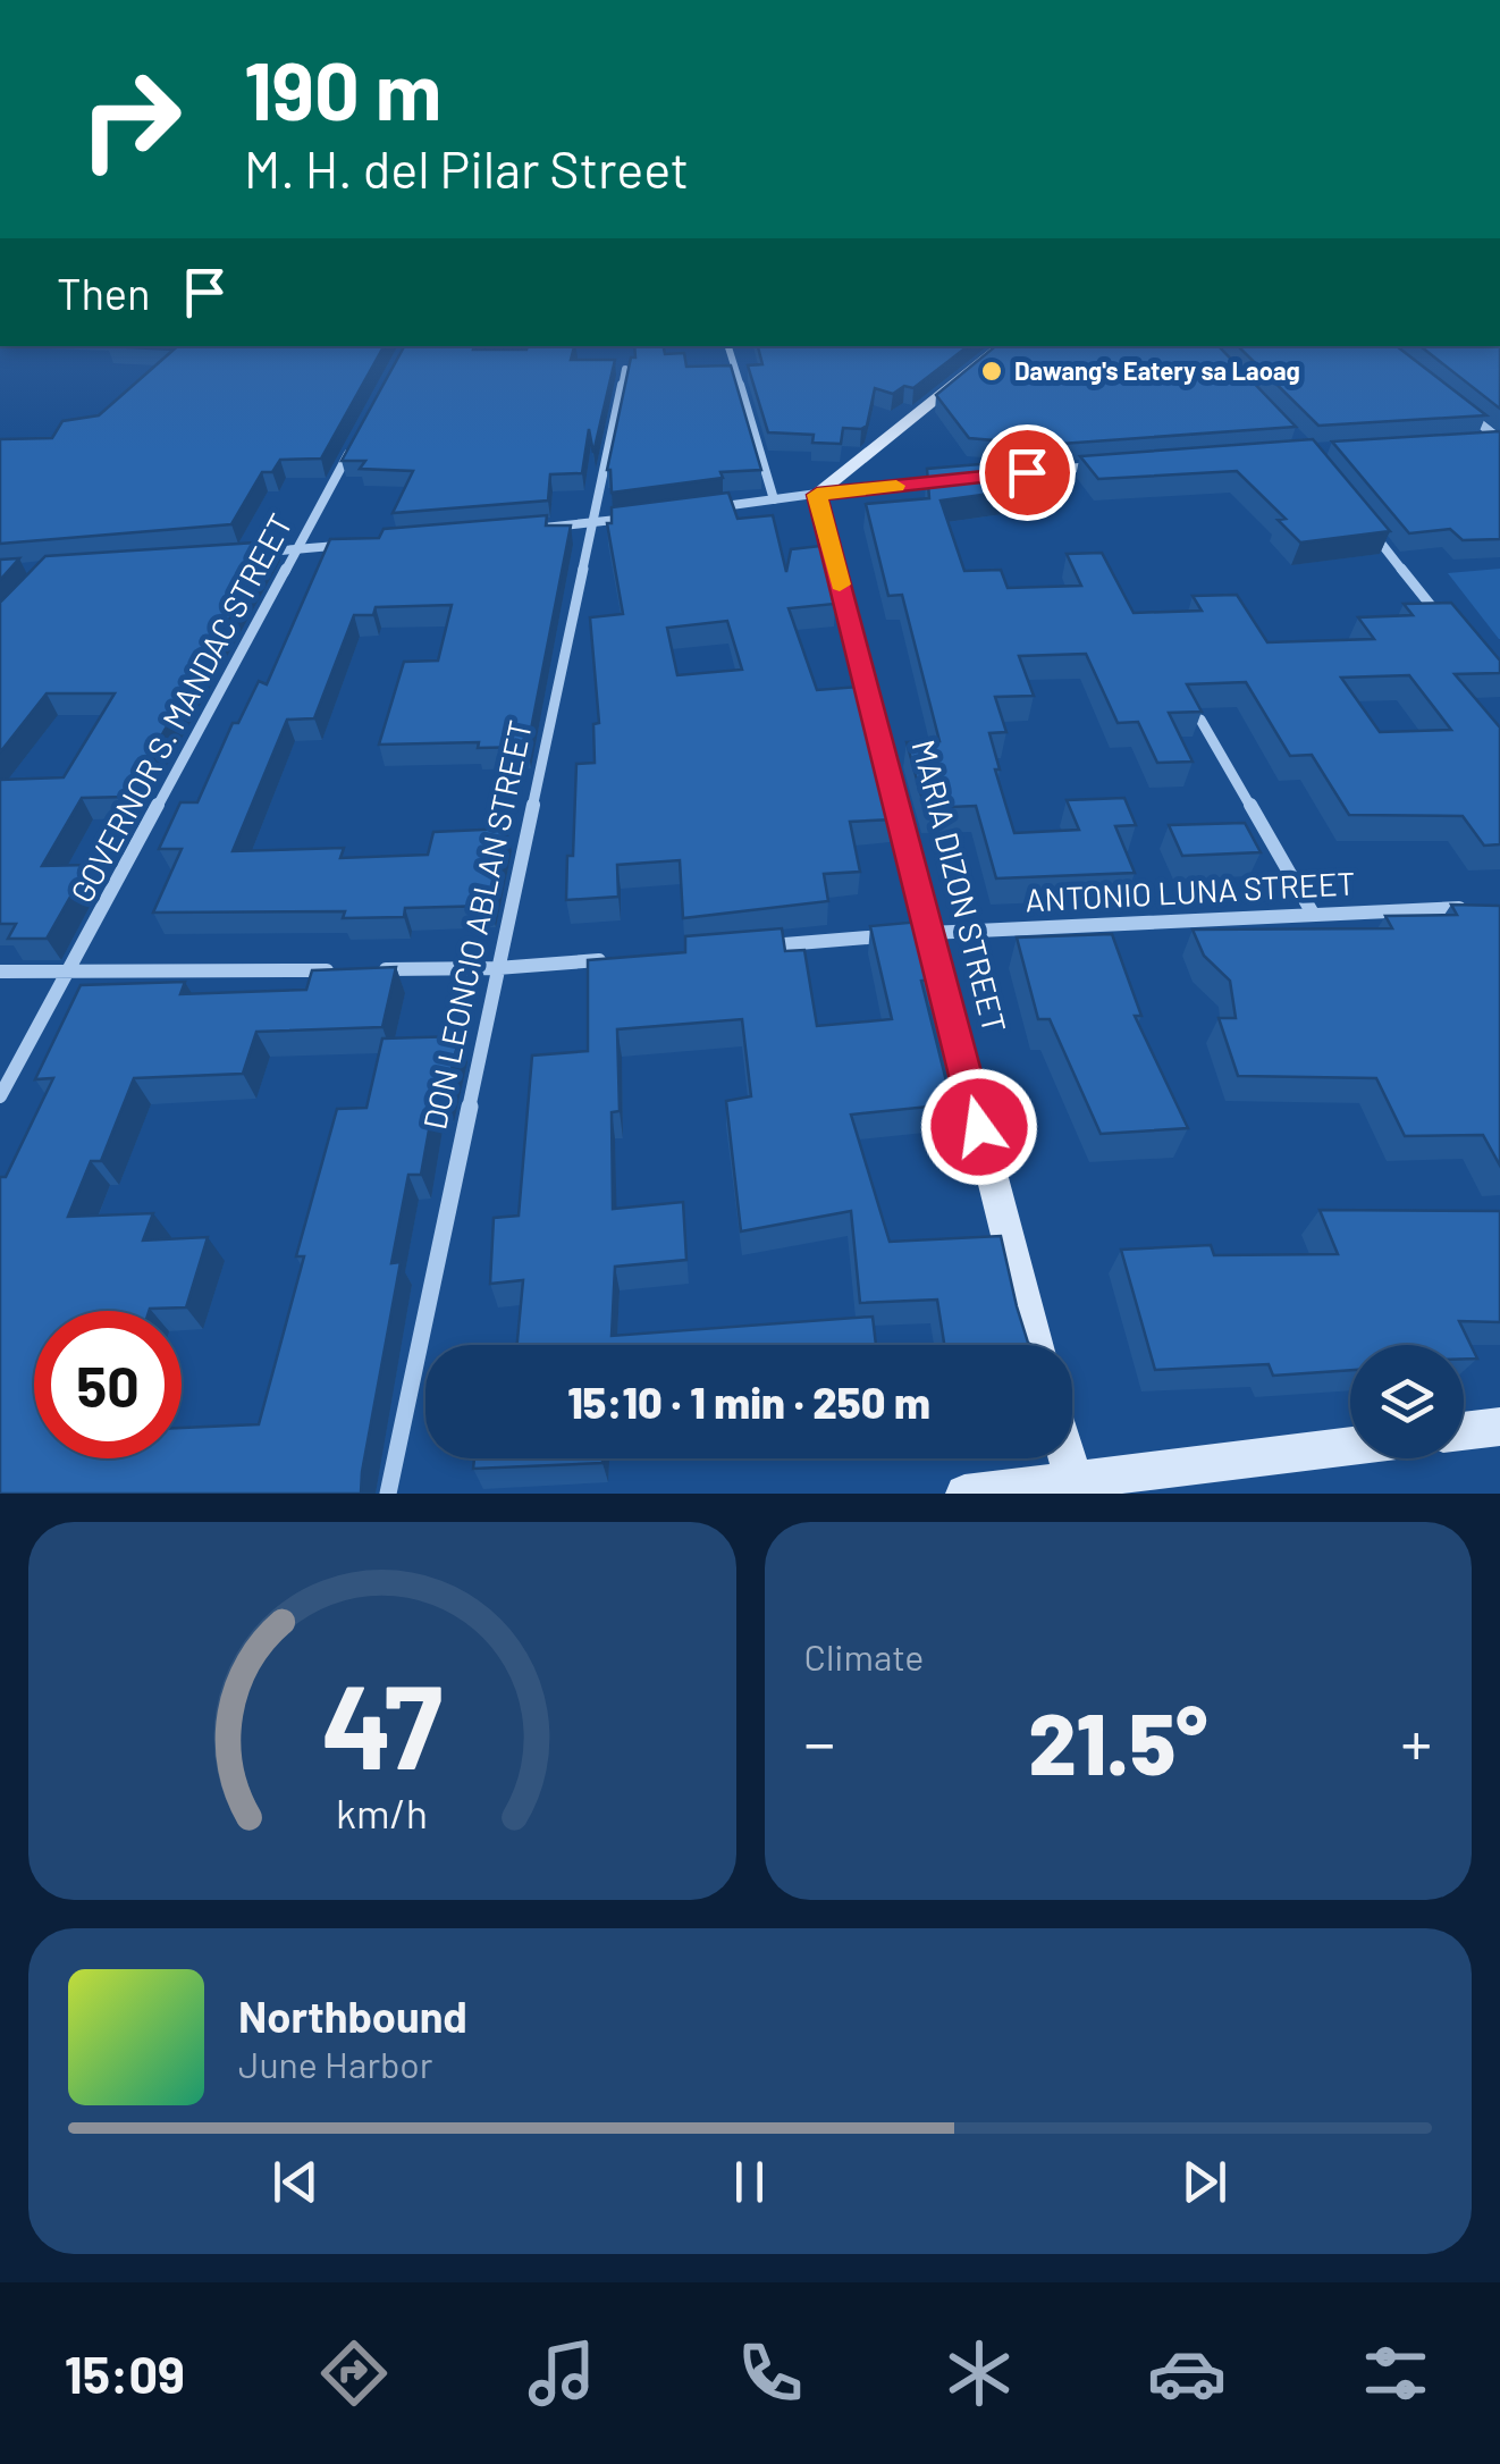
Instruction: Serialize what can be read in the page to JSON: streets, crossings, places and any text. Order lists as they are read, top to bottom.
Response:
{
  "streets": {
    "main road": ["MARIA DIZON STREET"],
    "street": ["GOVERNOR S. MANDAC STREET", "ANTONIO LUNA STREET", "DON LEONCIO ABLAN STREET"]
  },
  "crossings": [
    ["MARIA DIZON STREET", "ANTONIO LUNA STREET"]
  ],
  "places": ["Dawang's Eatery sa Laoag"],
  "page": {
    "turn": ["190 m", "M. H. del Pilar Street"],
    "then": "Then",
    "limit": "50",
    "trip": "15:10 · 1 min · 250 m",
    "tile": "Climate",
    "heat": ["−", "21.5°", "+"],
    "song": ["Northbound", "June Harbor"],
    "tabs": "15:09",
    "gauge": ["47", "km/h"]
  }
}
